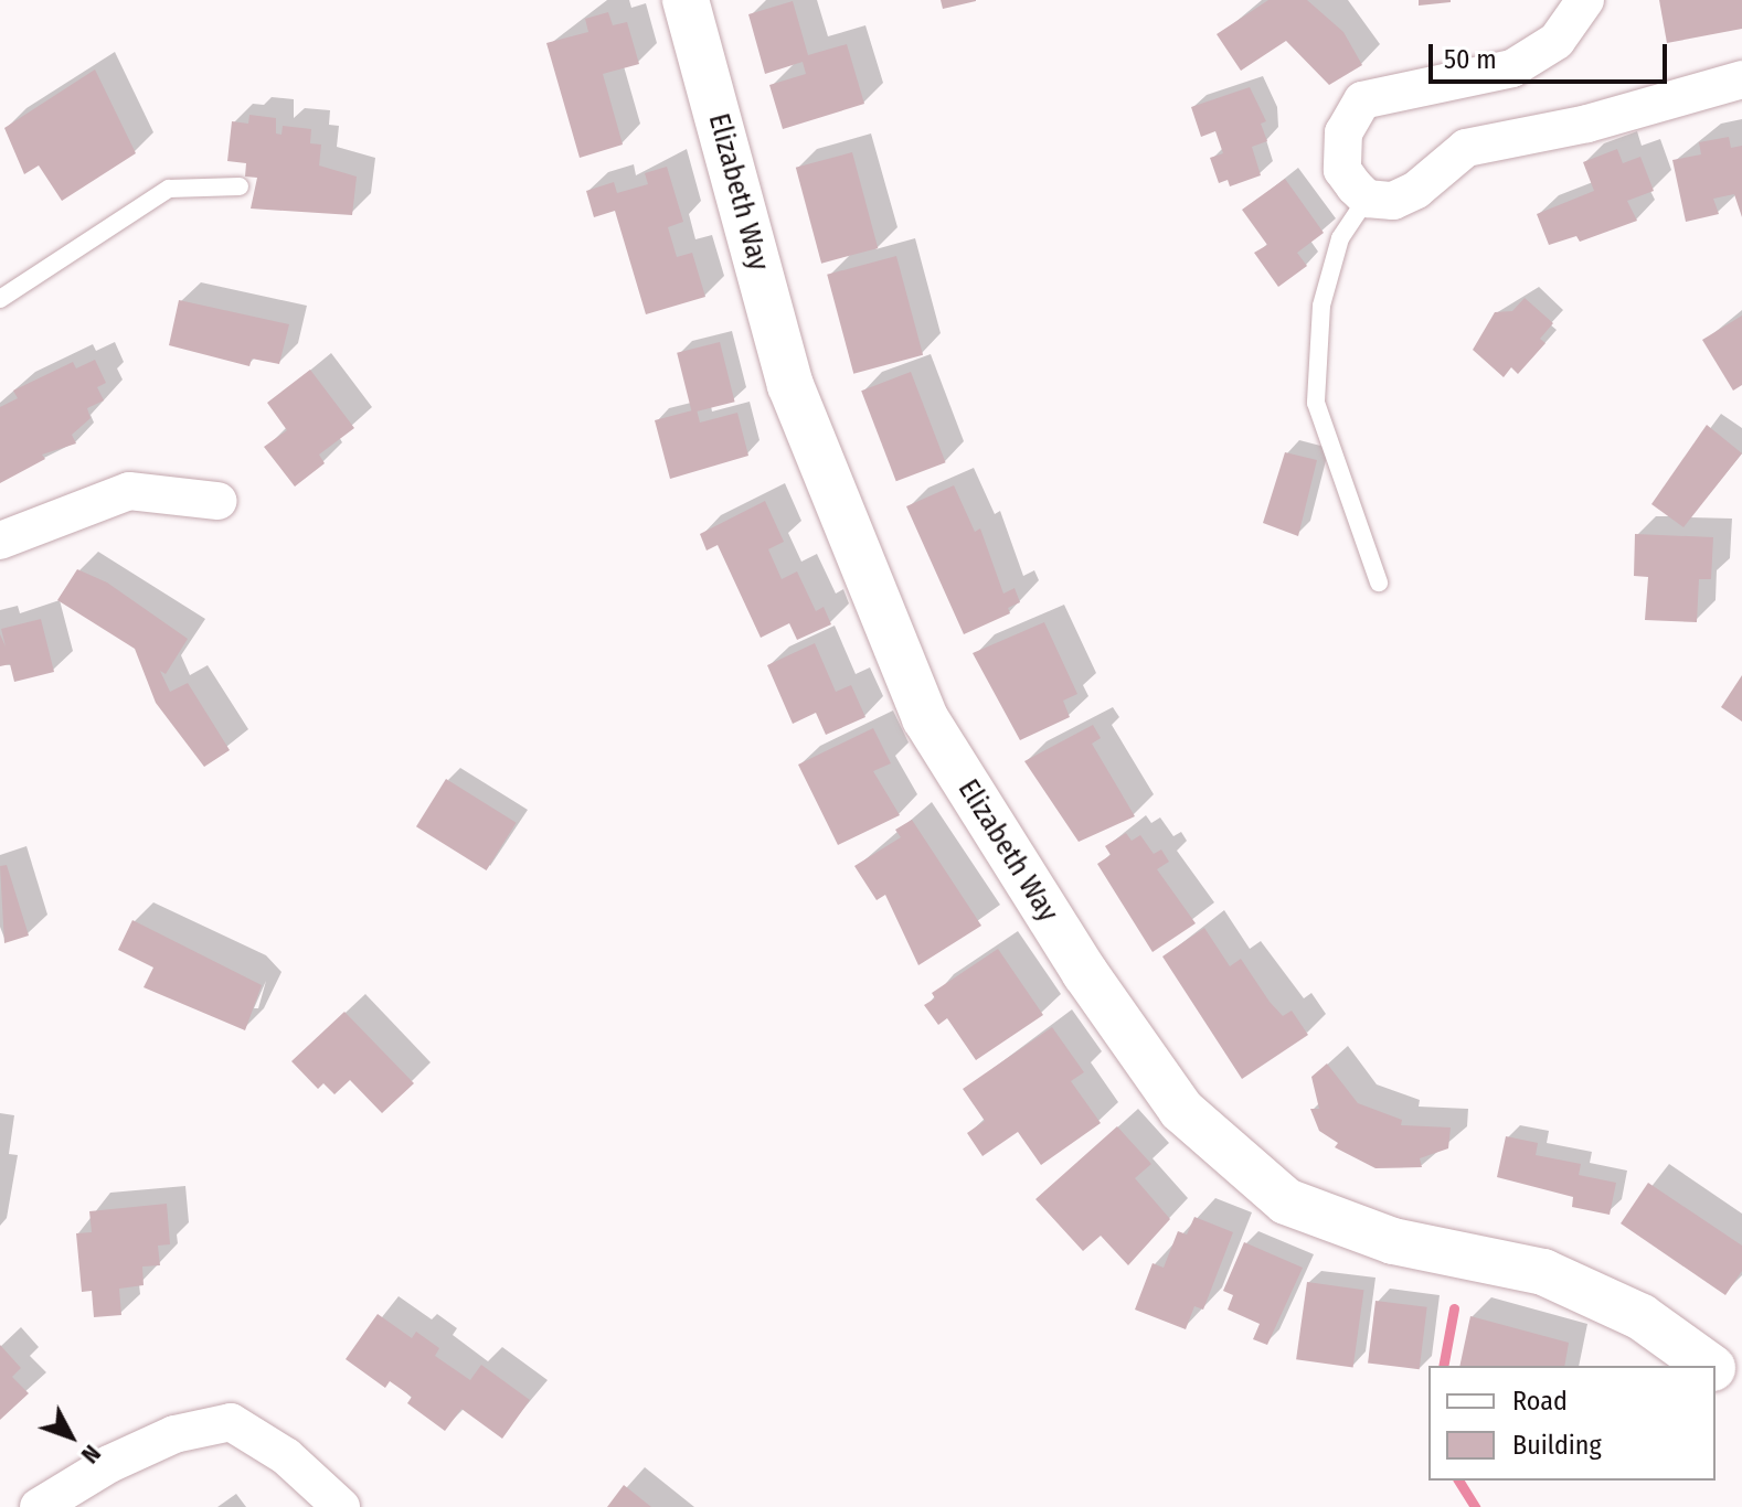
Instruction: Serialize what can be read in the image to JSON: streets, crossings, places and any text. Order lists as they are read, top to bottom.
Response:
{
  "streets": {
    "street": ["Elizabeth Way"]
  },
  "legend": ["Road", "Building"],
  "scale_bar": "50 m",
  "north": "bottom right"
}
